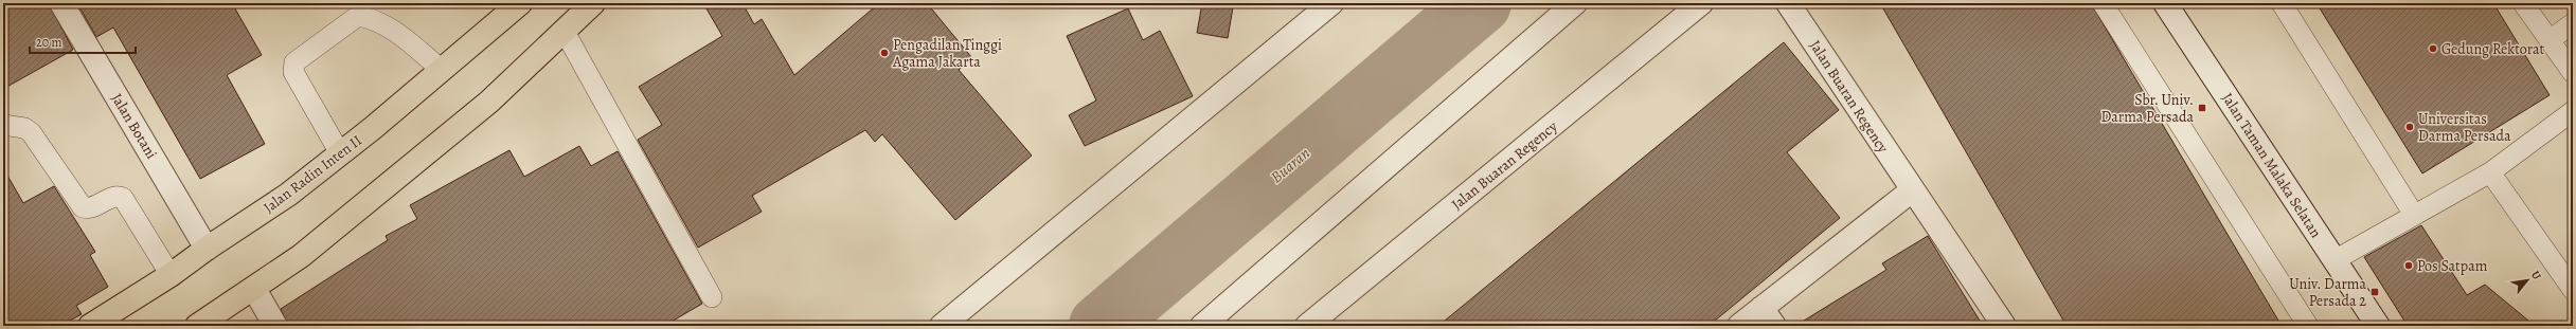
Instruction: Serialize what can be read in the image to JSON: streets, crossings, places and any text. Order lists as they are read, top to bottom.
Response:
{
  "streets": {
    "main road": ["Jalan Radin Inten II"],
    "street": ["Jalan Buaran Regency", "Jalan Botani", "Jalan Taman Malaka Selatan"]
  },
  "crossings": [
    ["Jalan Botani", "Jalan Radin Inten II"]
  ],
  "water": ["Buaran"],
  "places": {
    "other": [
      "Gedung Rektorat",
      "Pengadilan Tinggi Agama Jakarta",
      "Universitas Darma Persada",
      "Pos Satpam"
    ],
    "transit": ["Sbr. Univ. Darma Persada", "Univ. Darma Persada 2"]
  },
  "scale_bar": "20 m",
  "north": "top right"
}
